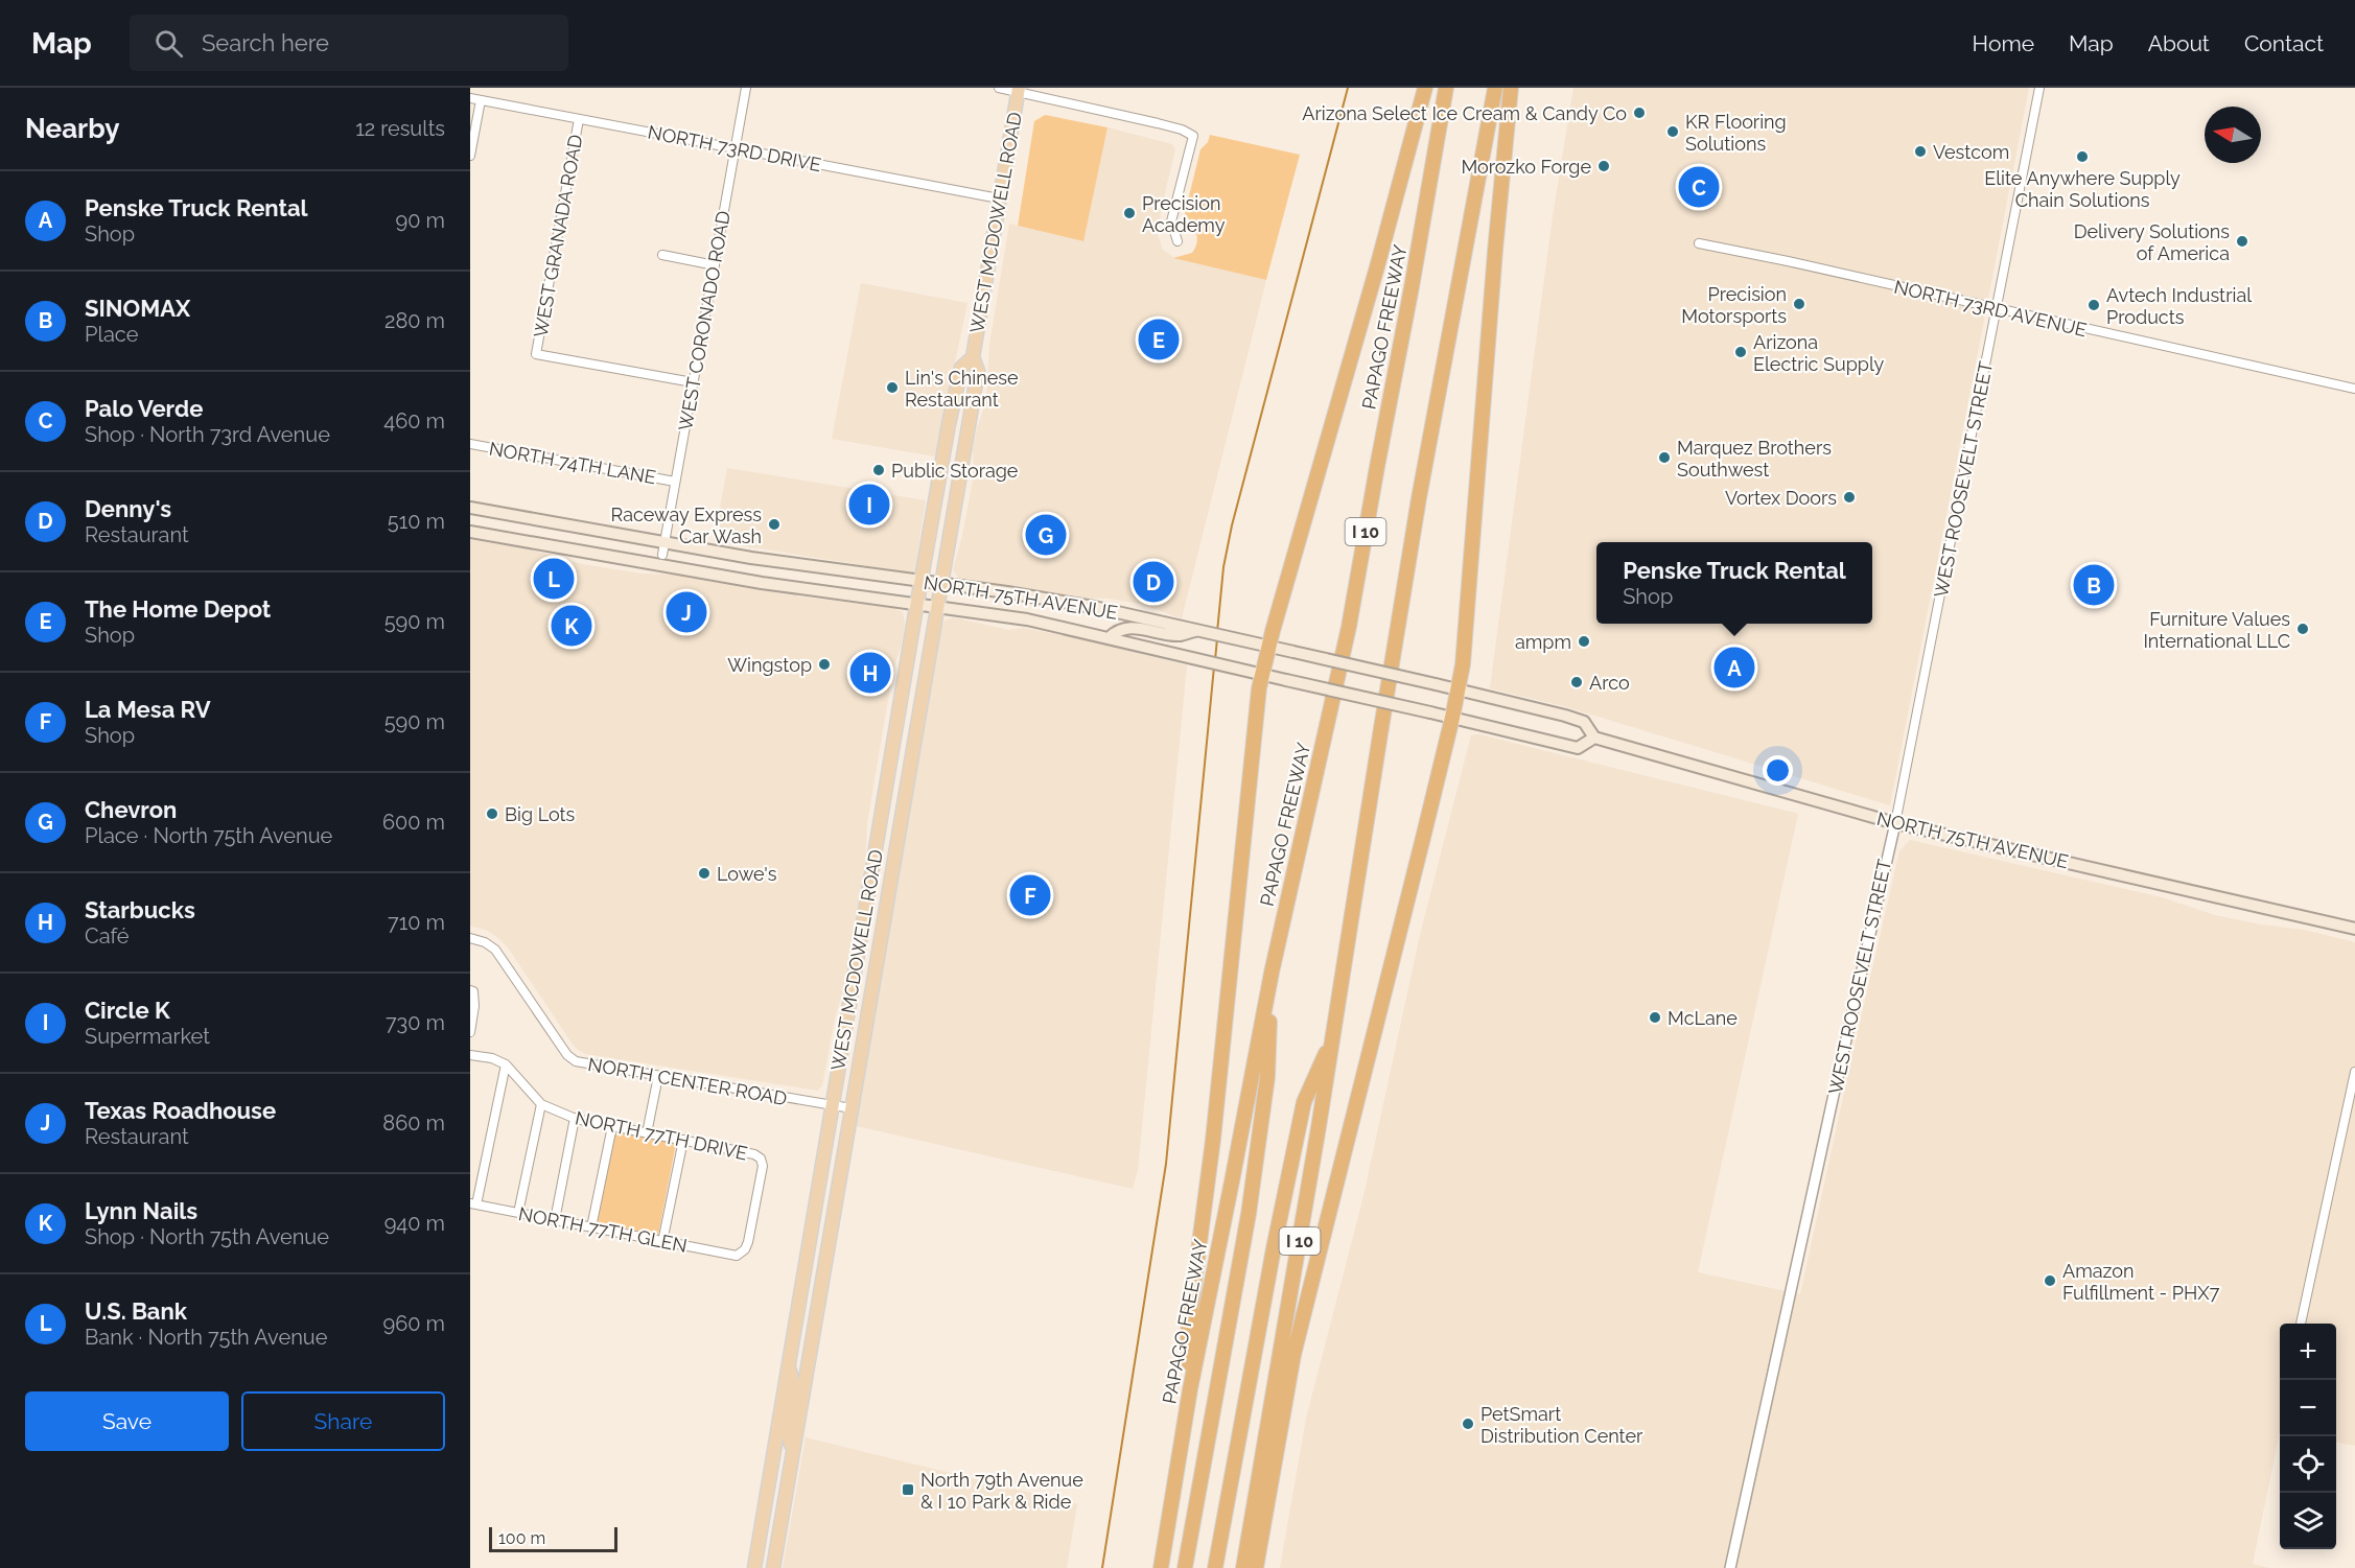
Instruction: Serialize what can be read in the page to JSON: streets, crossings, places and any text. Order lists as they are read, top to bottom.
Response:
{
  "streets": {
    "highway": ["PAPAGO FREEWAY", "I 10"],
    "main road": ["WEST MCDOWELL ROAD", "NORTH 75TH AVENUE"],
    "street": [
      "NORTH 73RD DRIVE",
      "WEST GRANADA ROAD",
      "NORTH 73RD AVENUE",
      "WEST CORONADO ROAD",
      "NORTH 74TH LANE",
      "WEST ROOSEVELT STREET",
      "NORTH CENTER ROAD",
      "NORTH 77TH DRIVE",
      "NORTH 77TH GLEN"
    ]
  },
  "crossings": [
    ["NORTH 73RD DRIVE", "WEST MCDOWELL ROAD"],
    ["NORTH 73RD DRIVE", "WEST GRANADA ROAD"],
    ["NORTH 73RD DRIVE", "WEST CORONADO ROAD"],
    ["WEST MCDOWELL ROAD", "NORTH 75TH AVENUE"],
    ["WEST MCDOWELL ROAD", "NORTH CENTER ROAD"],
    ["WEST GRANADA ROAD", "WEST CORONADO ROAD"],
    ["NORTH 73RD AVENUE", "WEST ROOSEVELT STREET"],
    ["WEST CORONADO ROAD", "NORTH 74TH LANE"],
    ["WEST CORONADO ROAD", "NORTH 75TH AVENUE"],
    ["WEST ROOSEVELT STREET", "NORTH 75TH AVENUE"],
    ["NORTH 77TH DRIVE", "NORTH 77TH GLEN"]
  ],
  "places": {
    "other": [
      "Arizona Select Ice Cream & Candy Co",
      "KR Flooring Solutions",
      "Vestcom",
      "Elite Anywhere Supply Chain Solutions",
      "Morozko Forge",
      "Precision Academy",
      "Delivery Solutions of America",
      "Precision Motorsports",
      "Avtech Industrial Products",
      "Arizona Electric Supply",
      "Lin's Chinese Restaurant",
      "Marquez Brothers Southwest",
      "Public Storage",
      "Vortex Doors",
      "Raceway Express Car Wash",
      "Furniture Values International LLC",
      "ampm",
      "Wingstop",
      "Arco",
      "Big Lots",
      "Lowe's",
      "McLane",
      "Amazon Fulfillment - PHX7",
      "PetSmart Distribution Center"
    ],
    "transit": ["North 79th Avenue & I 10 Park & Ride"]
  },
  "scale_bar": "100 m",
  "north": "left",
  "page": {
    "header": "Map",
    "search": "Search here",
    "nav": [
      "Home",
      "Map",
      "About",
      "Contact"
    ],
    "heading": ["Nearby", "12 results"],
    "pins": [
      "C",
      "E",
      "I",
      "G",
      "L",
      "D",
      "B",
      "J",
      "K",
      "A",
      "H",
      "F"
    ],
    "list": [
      {
        "mark": "A",
        "name": "Penske Truck Rental",
        "note": "Shop",
        "value": "90 m"
      },
      {
        "mark": "B",
        "name": "SINOMAX",
        "note": "Place",
        "value": "280 m"
      },
      {
        "mark": "C",
        "name": "Palo Verde",
        "note": "Shop · North 73rd Avenue",
        "value": "460 m"
      },
      {
        "mark": "D",
        "name": "Denny's",
        "note": "Restaurant",
        "value": "510 m"
      },
      {
        "mark": "E",
        "name": "The Home Depot",
        "note": "Shop",
        "value": "590 m"
      },
      {
        "mark": "F",
        "name": "La Mesa RV",
        "note": "Shop",
        "value": "590 m"
      },
      {
        "mark": "G",
        "name": "Chevron",
        "note": "Place · North 75th Avenue",
        "value": "600 m"
      },
      {
        "mark": "H",
        "name": "Starbucks",
        "note": "Café",
        "value": "710 m"
      },
      {
        "mark": "I",
        "name": "Circle K",
        "note": "Supermarket",
        "value": "730 m"
      },
      {
        "mark": "J",
        "name": "Texas Roadhouse",
        "note": "Restaurant",
        "value": "860 m"
      },
      {
        "mark": "K",
        "name": "Lynn Nails",
        "note": "Shop · North 75th Avenue",
        "value": "940 m"
      },
      {
        "mark": "L",
        "name": "U.S. Bank",
        "note": "Bank · North 75th Avenue",
        "value": "960 m"
      }
    ],
    "popup": ["Penske Truck Rental", "Shop"],
    "map_buttons": ["+", "−"],
    "buttons": ["Save", "Share"],
    "scale": "100 m"
  }
}
